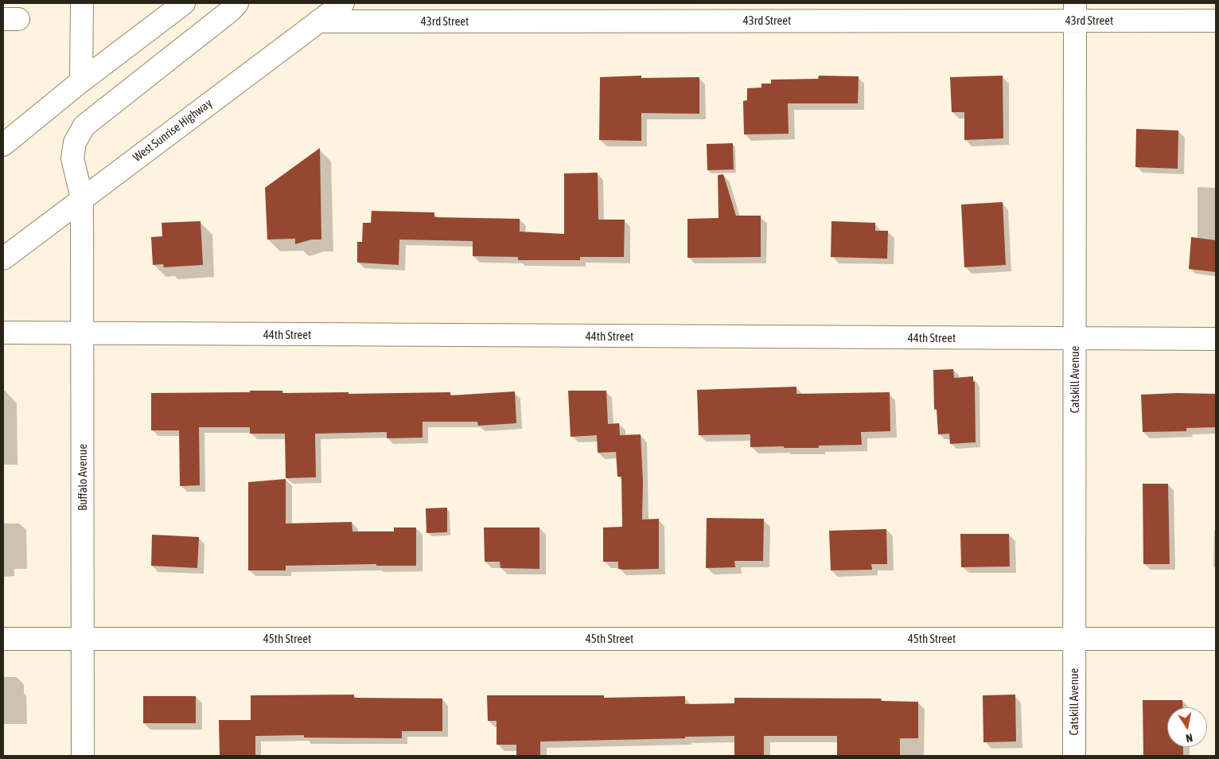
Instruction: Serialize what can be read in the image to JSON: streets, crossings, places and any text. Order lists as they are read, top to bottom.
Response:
{
  "streets": {
    "main road": [
      "43rd Street",
      "West Sunrise Highway",
      "44th Street",
      "Catskill Avenue",
      "Buffalo Avenue",
      "45th Street"
    ]
  },
  "crossings": [
    ["43rd Street", "West Sunrise Highway"],
    ["43rd Street", "Catskill Avenue"],
    ["West Sunrise Highway", "Buffalo Avenue"],
    ["44th Street", "Catskill Avenue"],
    ["44th Street", "Buffalo Avenue"],
    ["Catskill Avenue", "45th Street"],
    ["Buffalo Avenue", "45th Street"]
  ],
  "north": "bottom"
}
